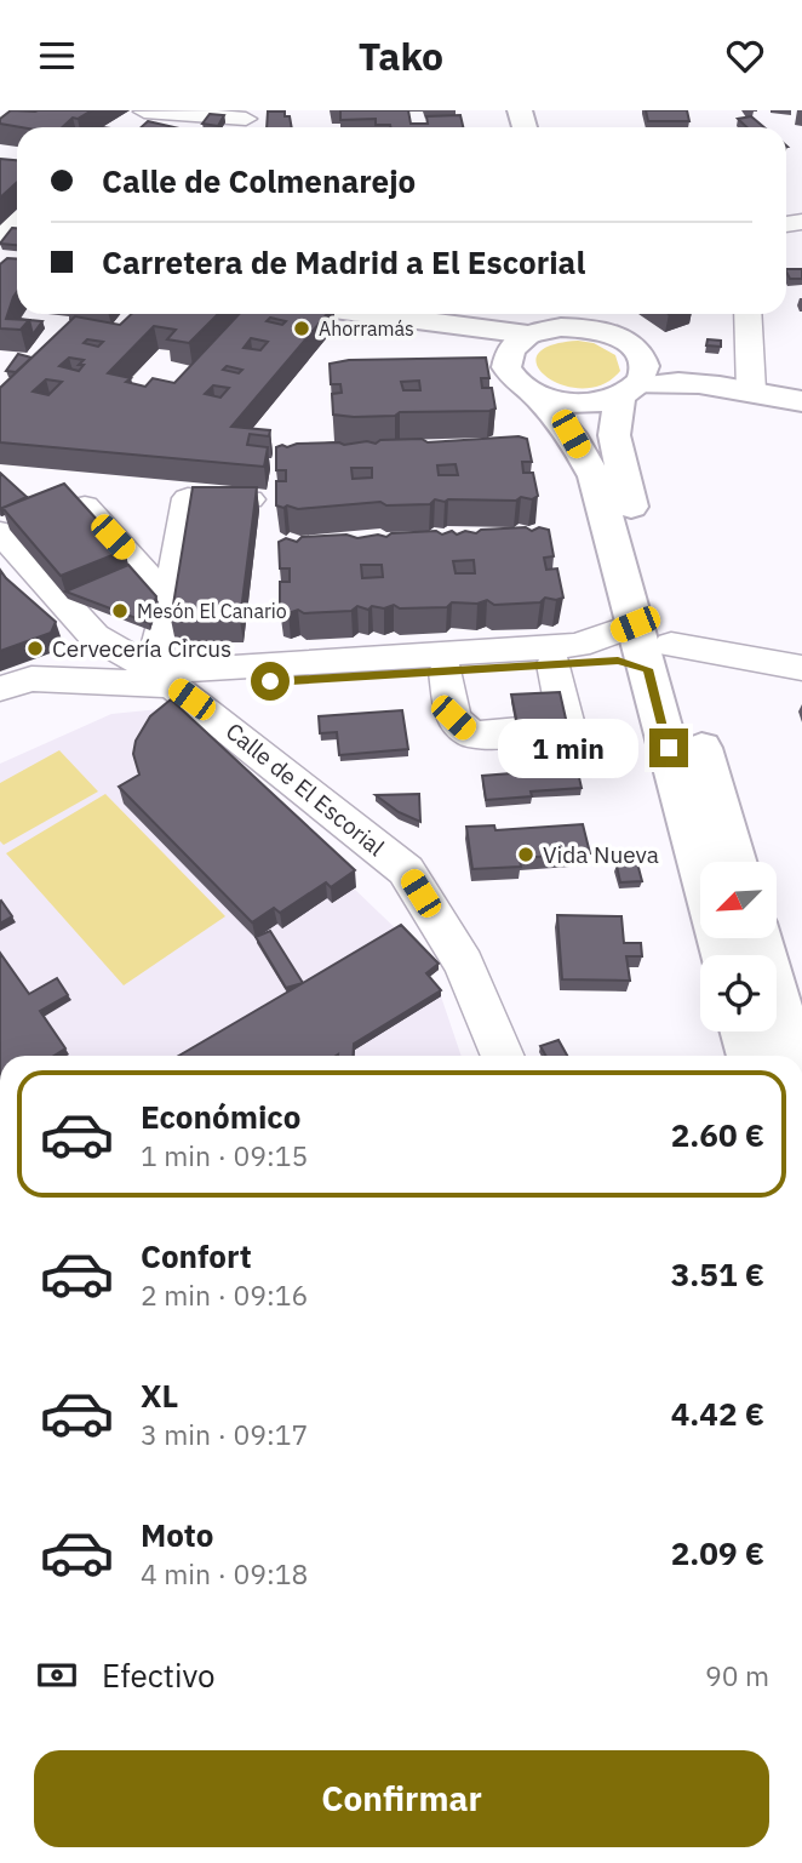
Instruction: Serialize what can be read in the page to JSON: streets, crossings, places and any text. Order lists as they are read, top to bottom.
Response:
{
  "streets": {
    "street": ["Calle de El Escorial"]
  },
  "places": [
    "Ahorramás",
    "Mesón El Canario",
    "Cervecería Circus",
    "Vida Nueva"
  ],
  "north": "bottom left",
  "page": {
    "header": "Tako",
    "banner": ["Calle de Colmenarejo", "Carretera de Madrid a El Escorial"],
    "bubble": "1 min",
    "list": [
      {
        "name": "Económico",
        "note": "1 min · 09:15",
        "value": "2.60 €"
      },
      {
        "name": "Confort",
        "note": "2 min · 09:16",
        "value": "3.51 €"
      },
      {
        "name": "XL",
        "note": "3 min · 09:17",
        "value": "4.42 €"
      },
      {
        "name": "Moto",
        "note": "4 min · 09:18",
        "value": "2.09 €"
      }
    ],
    "pay": ["Efectivo", "90 m"],
    "buttons": "Confirmar"
  }
}
